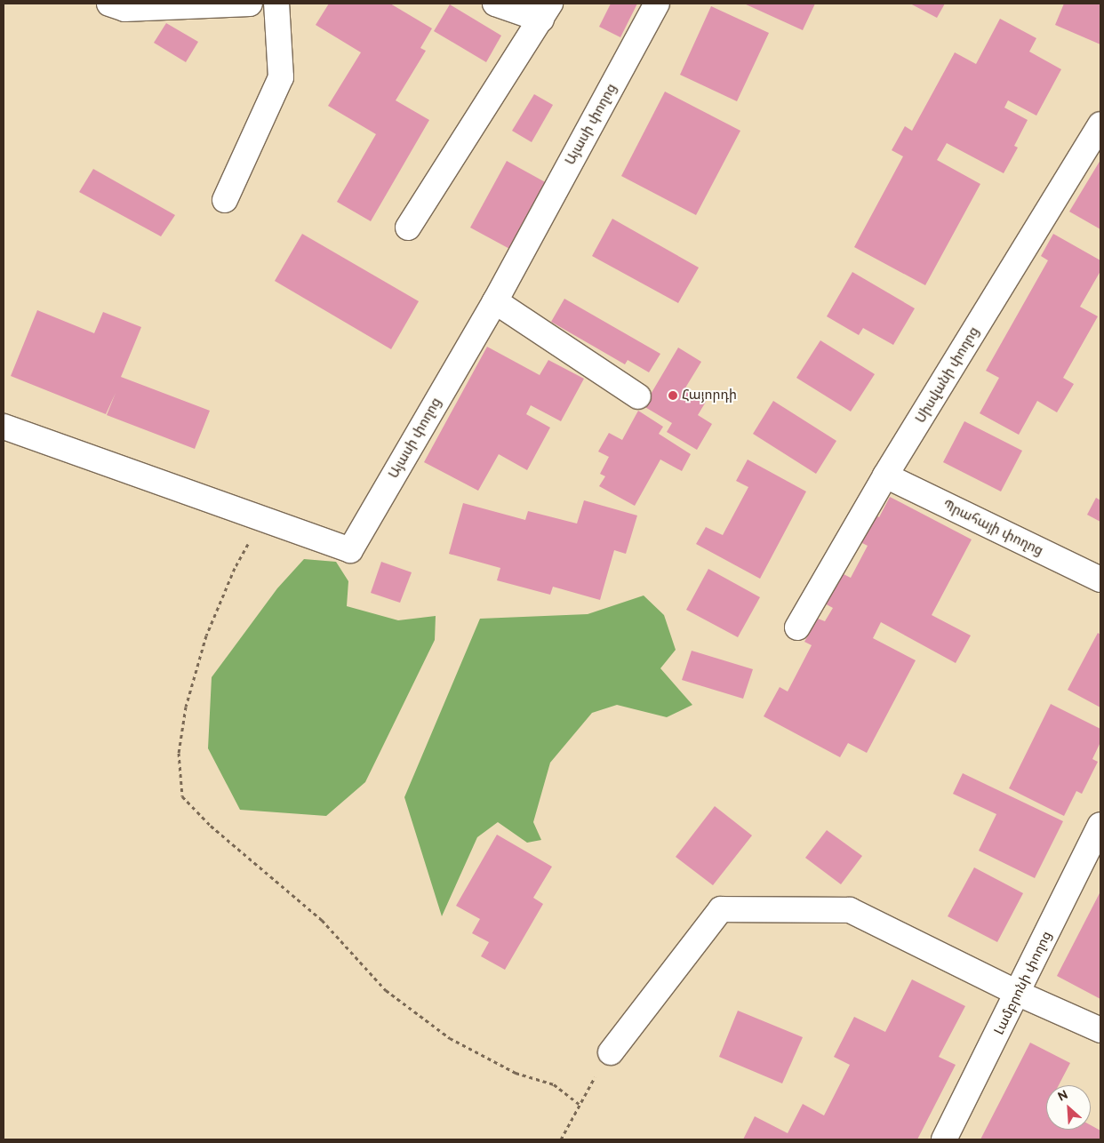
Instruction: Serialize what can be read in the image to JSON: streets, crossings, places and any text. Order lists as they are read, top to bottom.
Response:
{
  "streets": {
    "street": [
      "Այասի փողոց",
      "Սիսվանի փողոց",
      "Պրահայի փողոց",
      "Լամբրոնի փողոց"
    ]
  },
  "crossings": [
    ["Սիսվանի փողոց", "Պրահայի փողոց"]
  ],
  "places": ["Հայորդի"],
  "north": "top left"
}
